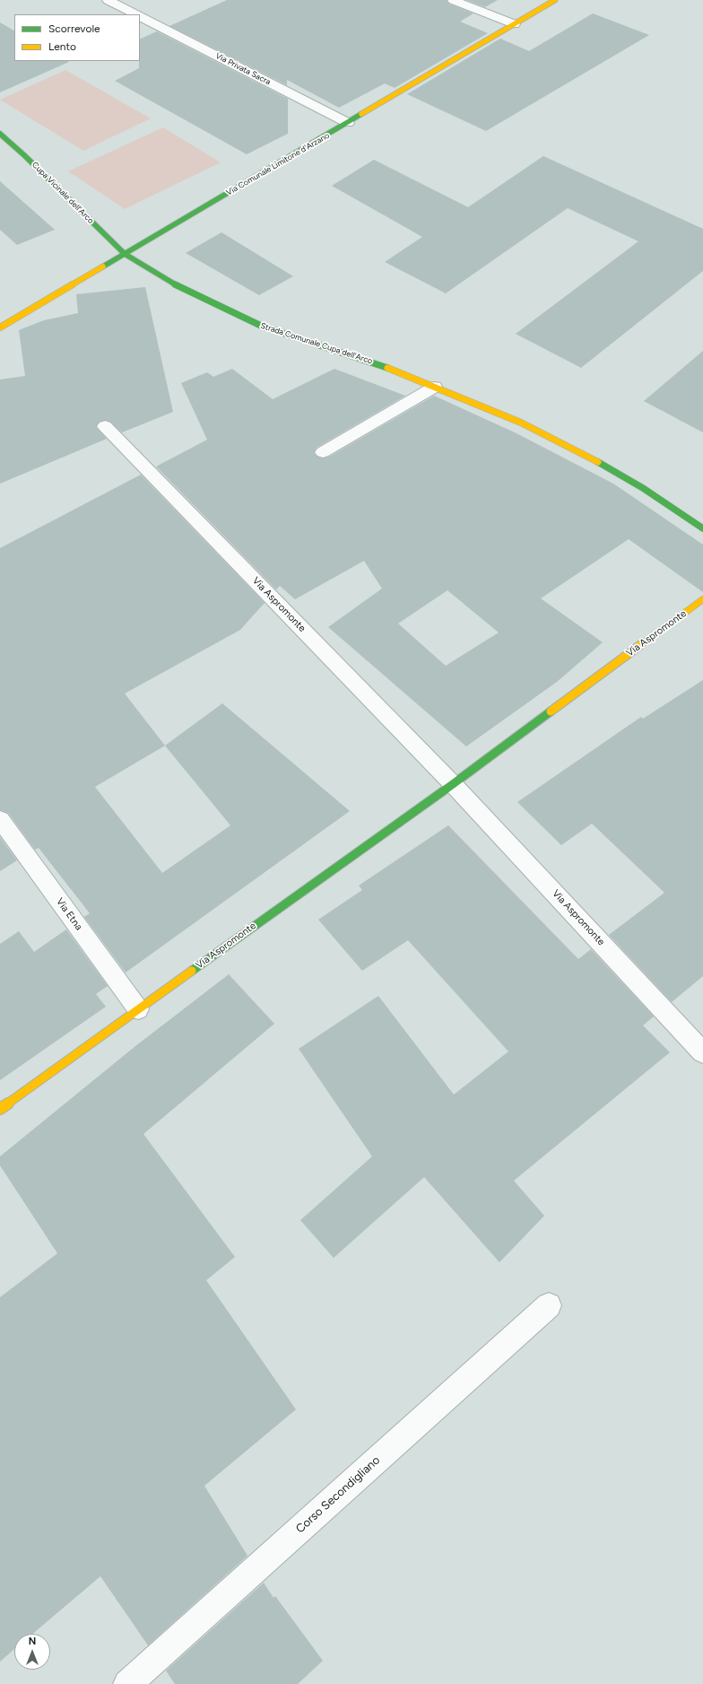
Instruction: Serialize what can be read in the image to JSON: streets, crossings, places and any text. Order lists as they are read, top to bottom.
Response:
{
  "streets": {
    "street": [
      "Via Privata Sacra",
      "Via Comunale Limitone d'Arzano",
      "Cupa Vicinale dell'Arco",
      "Strada Comunale Cupa dell'Arco",
      "Via Aspromonte",
      "Via Etna",
      "Corso Secondigliano"
    ]
  },
  "crossings": [
    ["Via Privata Sacra", "Via Comunale Limitone d'Arzano"],
    ["Via Comunale Limitone d'Arzano", "Cupa Vicinale dell'Arco"],
    ["Via Comunale Limitone d'Arzano", "Strada Comunale Cupa dell'Arco"],
    ["Cupa Vicinale dell'Arco", "Strada Comunale Cupa dell'Arco"],
    ["Via Aspromonte", "Via Etna"]
  ],
  "legend": ["Scorrevole", "Lento"],
  "north": "top"
}
